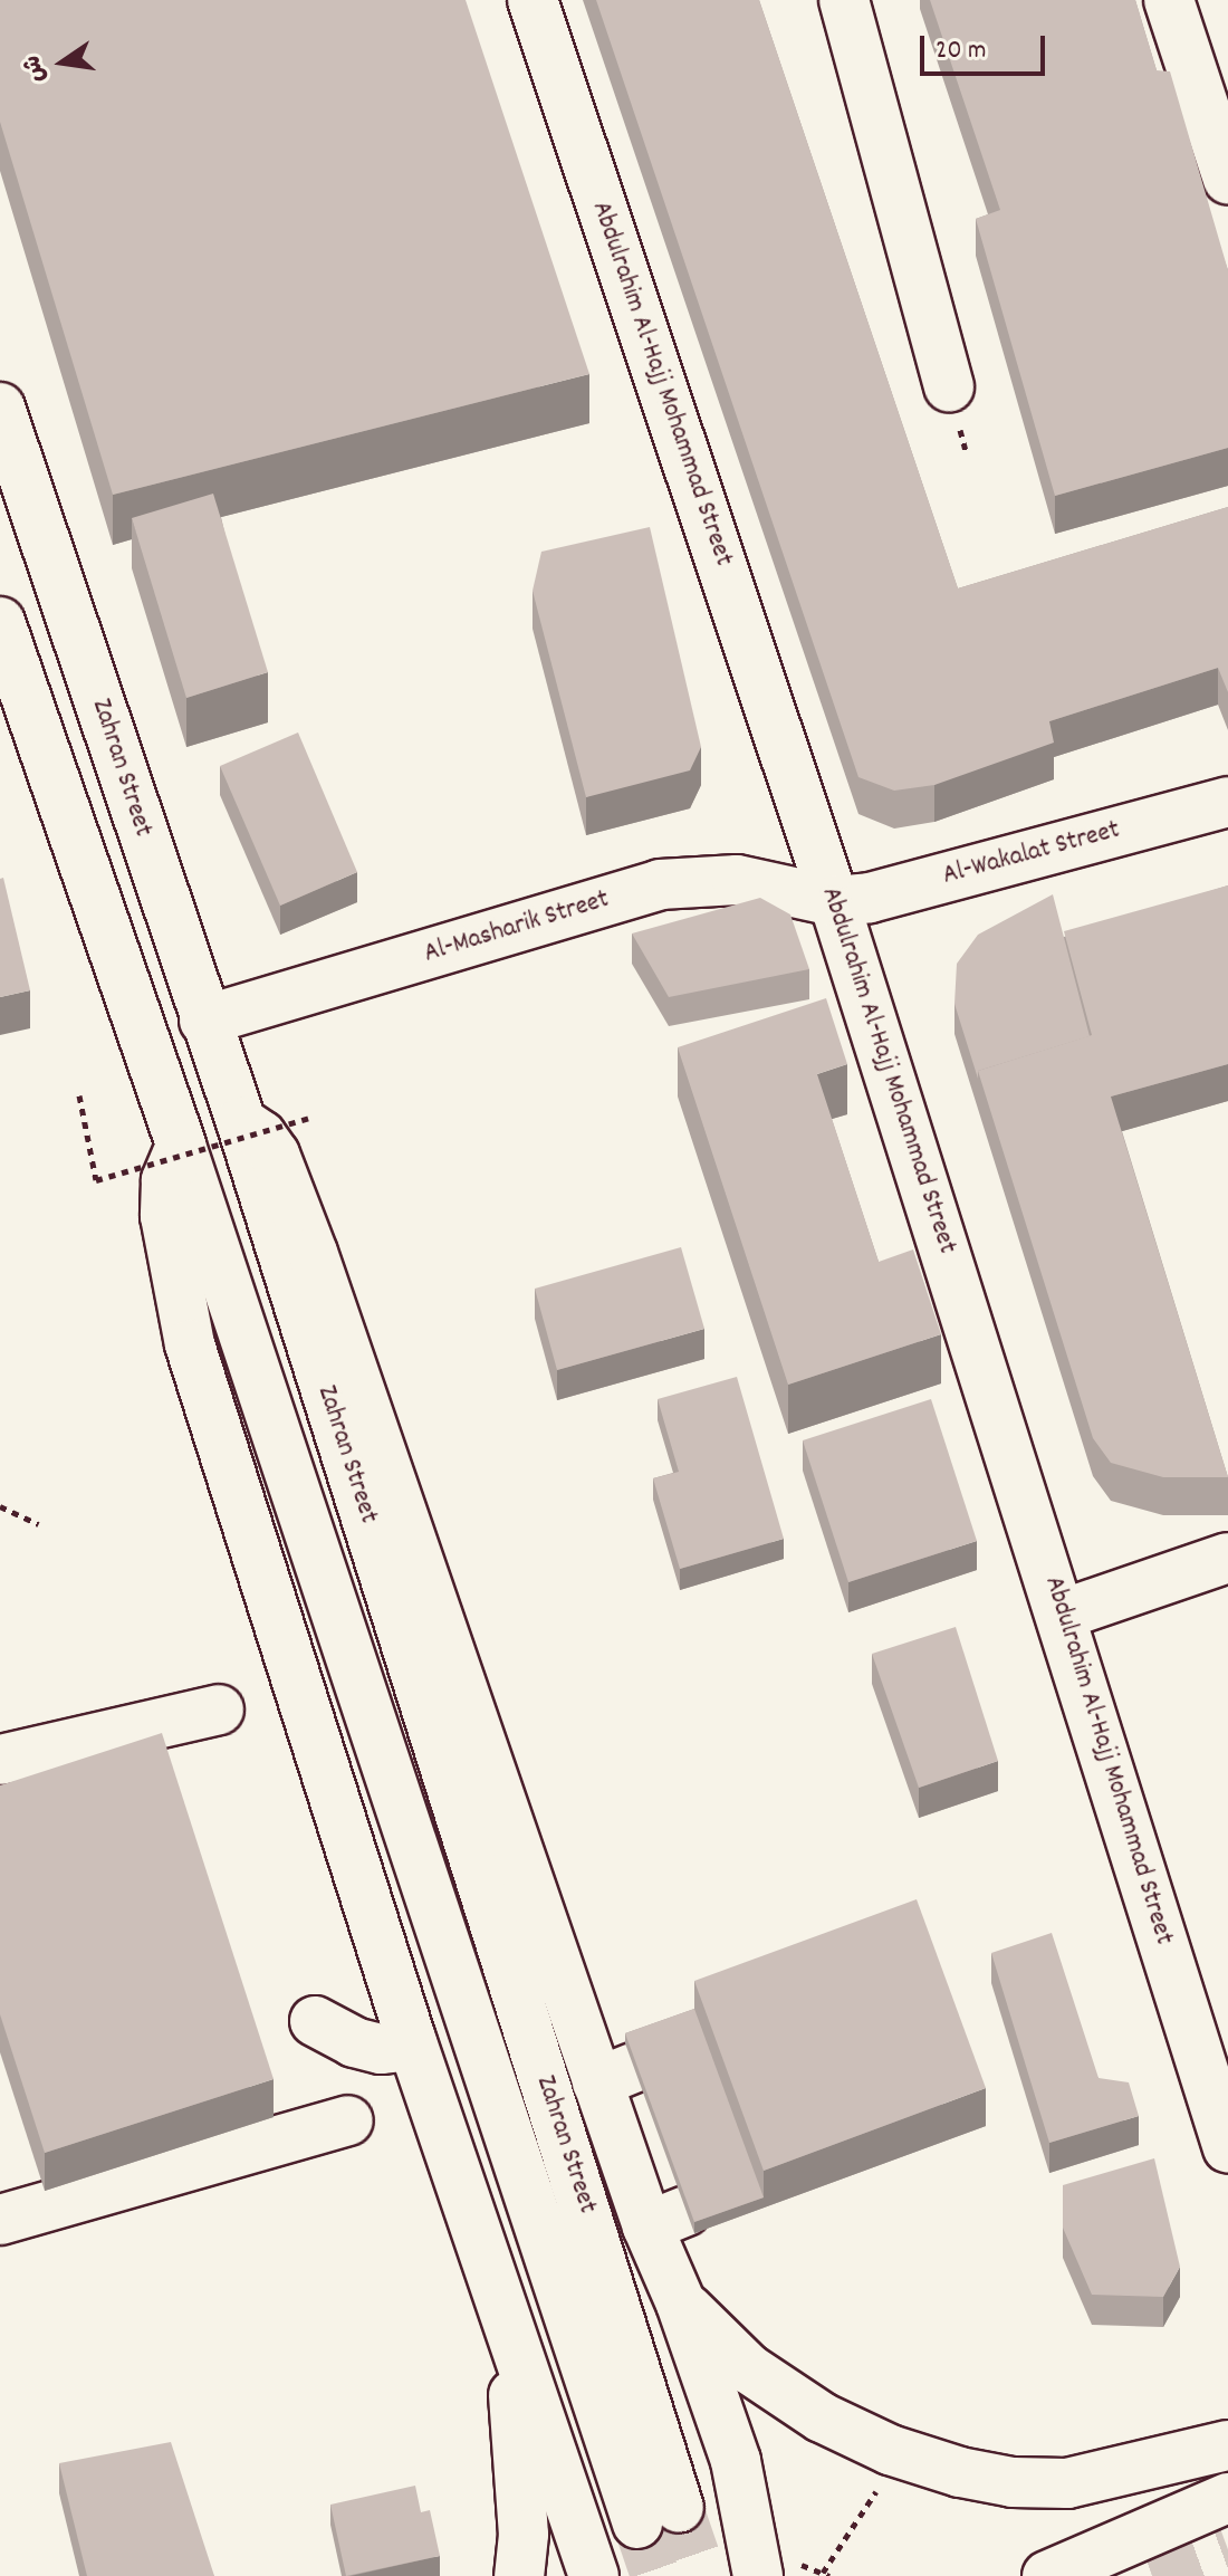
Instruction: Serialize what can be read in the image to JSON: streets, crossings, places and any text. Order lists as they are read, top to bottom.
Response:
{
  "streets": {
    "main road": [
      "Abdulrahim Al-Hajj Mohammad Street",
      "Zahran Street",
      "Al-Wakalat Street",
      "Al-Masharik Street"
    ]
  },
  "crossings": [
    ["Abdulrahim Al-Hajj Mohammad Street", "Al-Wakalat Street"],
    ["Abdulrahim Al-Hajj Mohammad Street", "Al-Masharik Street"],
    ["Zahran Street", "Al-Masharik Street"],
    ["Al-Wakalat Street", "Al-Masharik Street"]
  ],
  "scale_bar": "20 m",
  "north": "left"
}
